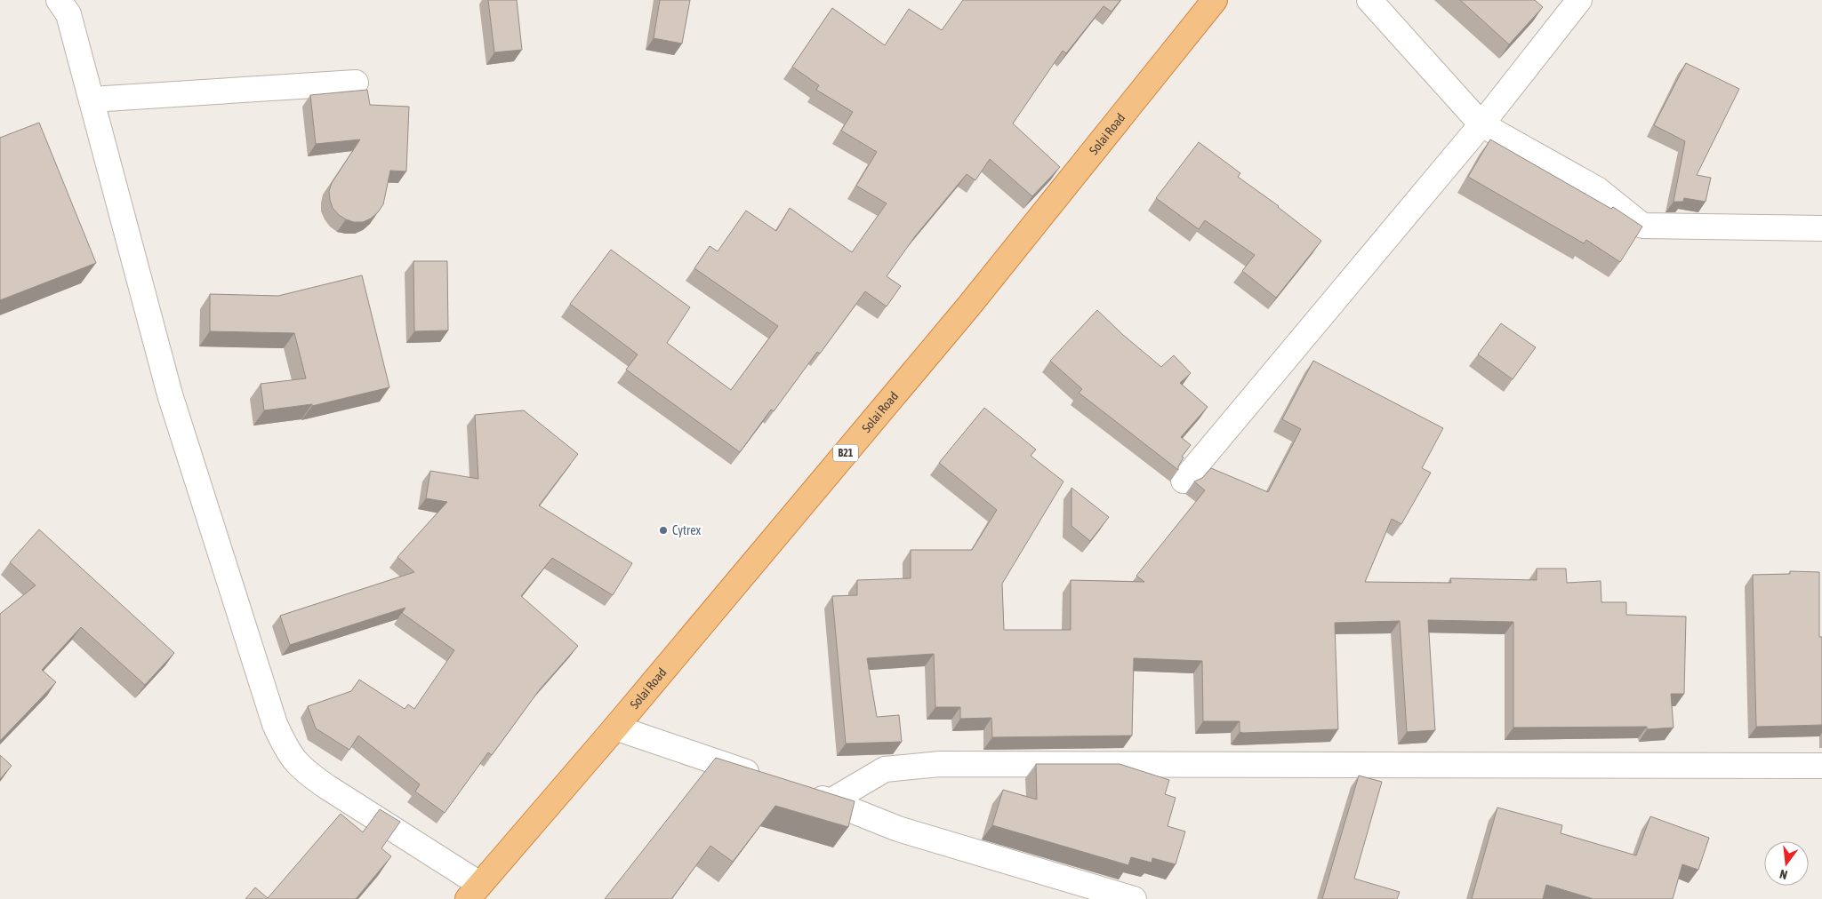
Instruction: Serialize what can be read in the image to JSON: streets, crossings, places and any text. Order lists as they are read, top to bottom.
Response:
{
  "streets": {
    "highway": ["Solai Road", "B21"]
  },
  "places": ["Cytrex"],
  "north": "bottom"
}
